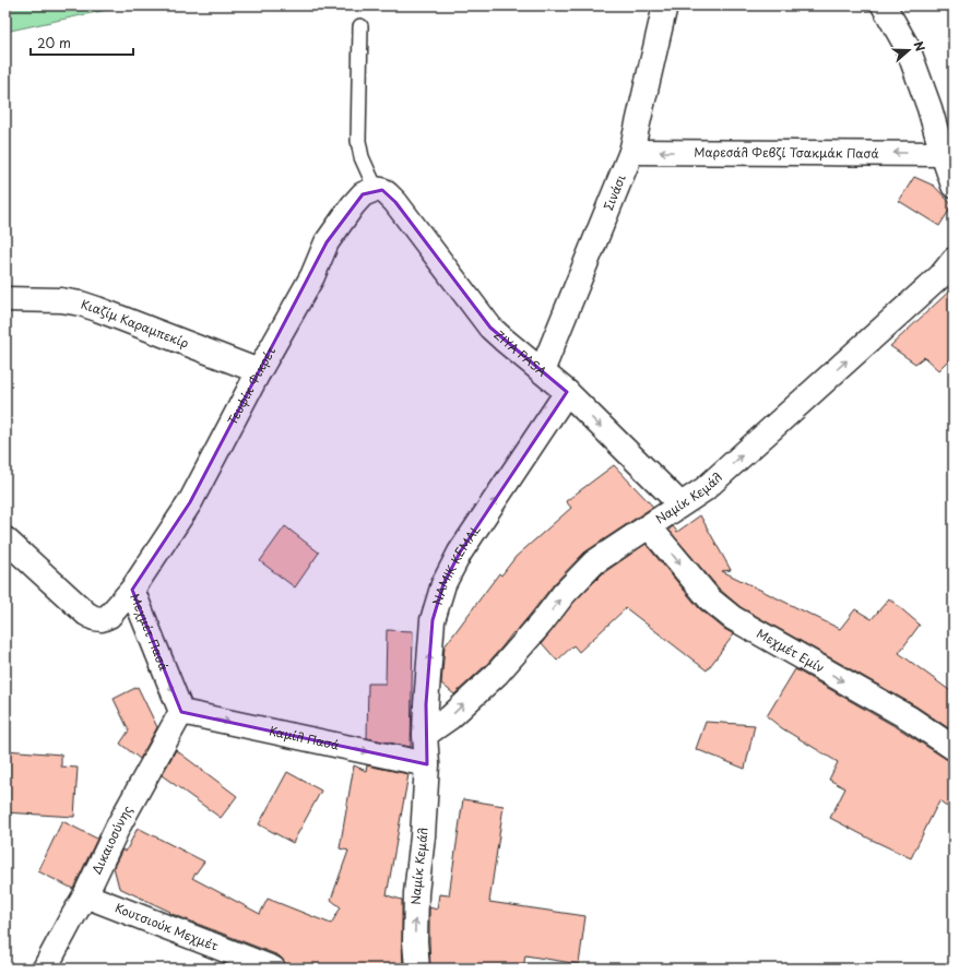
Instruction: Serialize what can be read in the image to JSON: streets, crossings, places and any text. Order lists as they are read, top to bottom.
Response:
{
  "streets": {
    "street": [
      "Μαρεσάλ Φεβζί Τσακμάκ Πασά",
      "Σινάσι",
      "Κιαζίμ Καραμπεκίρ",
      "ZIYA PASA",
      "Τευφίκ Φικρέτ",
      "Ναμίκ Κεμάλ",
      "NAMIK KEMAL",
      "Μεχμέτ Πασά",
      "Μεχμέτ Εμίν",
      "Καμίλ Πασά",
      "Δικαιοσύνης",
      "Κουτσιούκ Μεχμέτ"
    ]
  },
  "crossings": [
    ["Μαρεσάλ Φεβζί Τσακμάκ Πασά", "Σινάσι"],
    ["Σινάσι", "ZIYA PASA"],
    ["Κιαζίμ Καραμπεκίρ", "Τευφίκ Φικρέτ"],
    ["ZIYA PASA", "Τευφίκ Φικρέτ"],
    ["ZIYA PASA", "Ναμίκ Κεμάλ"],
    ["ZIYA PASA", "NAMIK KEMAL"],
    ["Τευφίκ Φικρέτ", "Μεχμέτ Πασά"],
    ["Ναμίκ Κεμάλ", "NAMIK KEMAL"],
    ["Ναμίκ Κεμάλ", "Μεχμέτ Εμίν"],
    ["Ναμίκ Κεμάλ", "Καμίλ Πασά"],
    ["NAMIK KEMAL", "Καμίλ Πασά"],
    ["Μεχμέτ Πασά", "Καμίλ Πασά"],
    ["Μεχμέτ Πασά", "Δικαιοσύνης"],
    ["Καμίλ Πασά", "Δικαιοσύνης"],
    ["Δικαιοσύνης", "Κουτσιούκ Μεχμέτ"]
  ],
  "one_way": [
    "Μαρεσάλ Φεβζί Τσακμάκ Πασά",
    "ZIYA PASA",
    "Ναμίκ Κεμάλ",
    "NAMIK KEMAL",
    "Μεχμέτ Πασά",
    "Μεχμέτ Εμίν",
    "Καμίλ Πασά"
  ],
  "scale_bar": "20 m",
  "north": "right"
}
